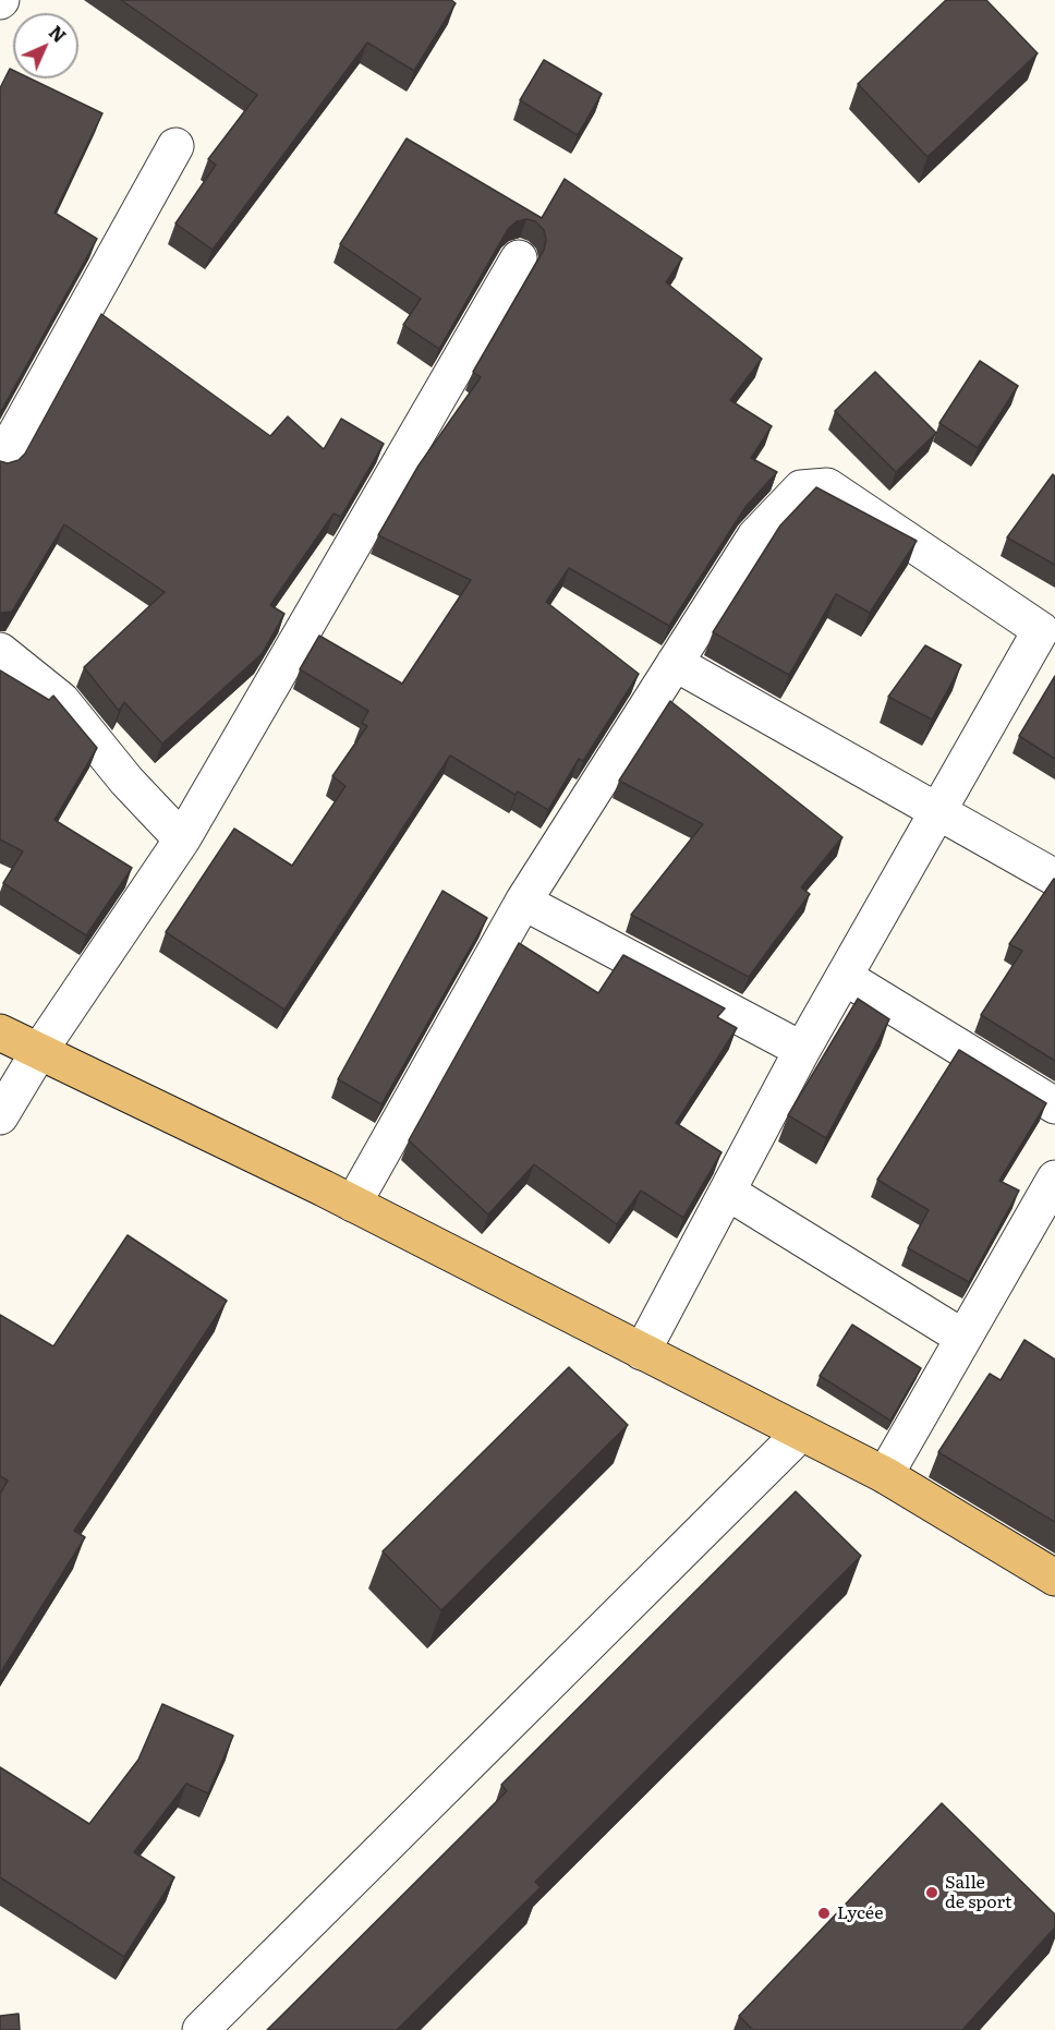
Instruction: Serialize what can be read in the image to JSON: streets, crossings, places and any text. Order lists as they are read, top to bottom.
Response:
{
  "places": ["Salle de sport", "Lycée"],
  "north": "top right"
}
